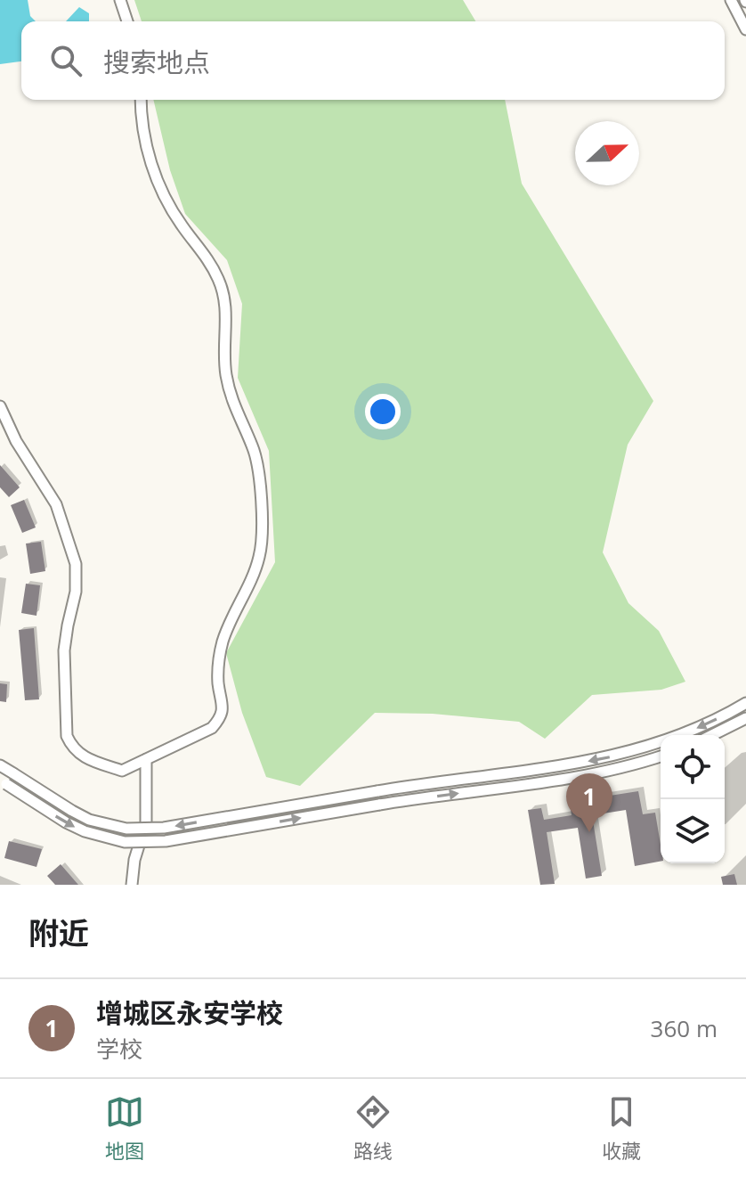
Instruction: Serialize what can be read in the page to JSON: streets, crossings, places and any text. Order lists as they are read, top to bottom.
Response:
{
  "north": "right",
  "page": {
    "search": "搜索地点",
    "pins": "1",
    "heading": "附近",
    "list": [
      {
        "mark": "1",
        "name": "增城区永安学校",
        "note": "学校",
        "value": "360 m"
      }
    ],
    "nav": ["地图", "路线", "收藏"]
  }
}
